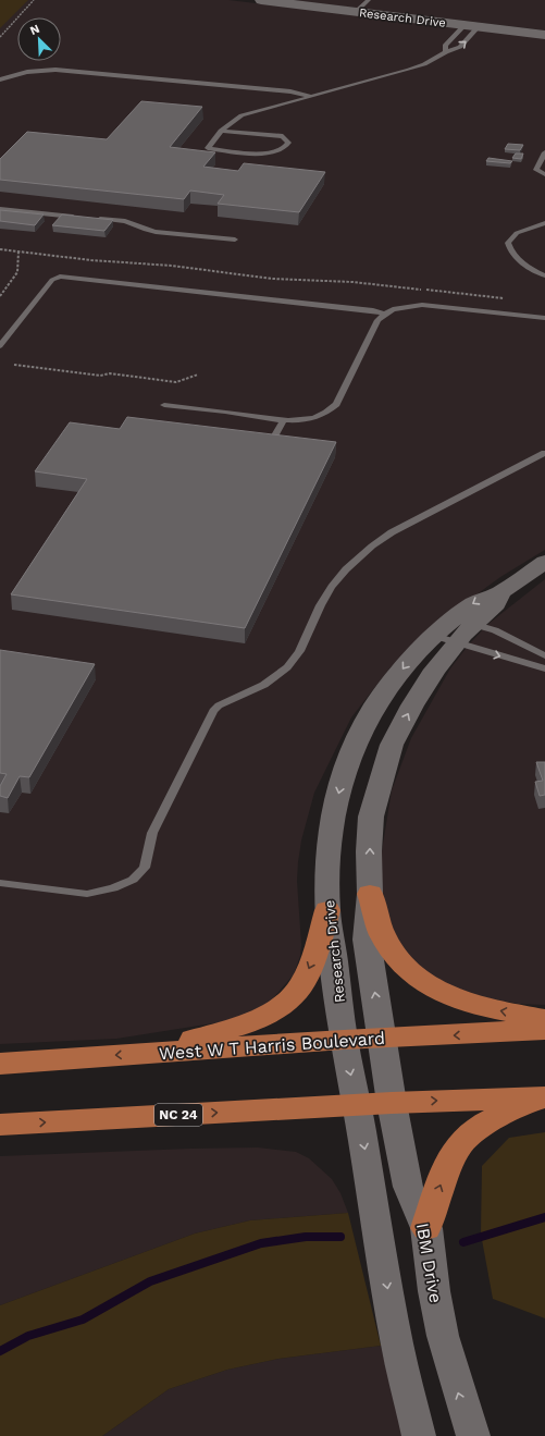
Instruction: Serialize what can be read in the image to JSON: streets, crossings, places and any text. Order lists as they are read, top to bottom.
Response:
{
  "streets": {
    "main road": ["West W T Harris Boulevard", "NC 24"],
    "street": ["Research Drive", "IBM Drive"]
  },
  "crossings": [
    ["Research Drive", "West W T Harris Boulevard"],
    ["Research Drive", "IBM Drive"],
    ["West W T Harris Boulevard", "IBM Drive"],
    ["NC 24", "IBM Drive"]
  ],
  "north": "top left"
}
